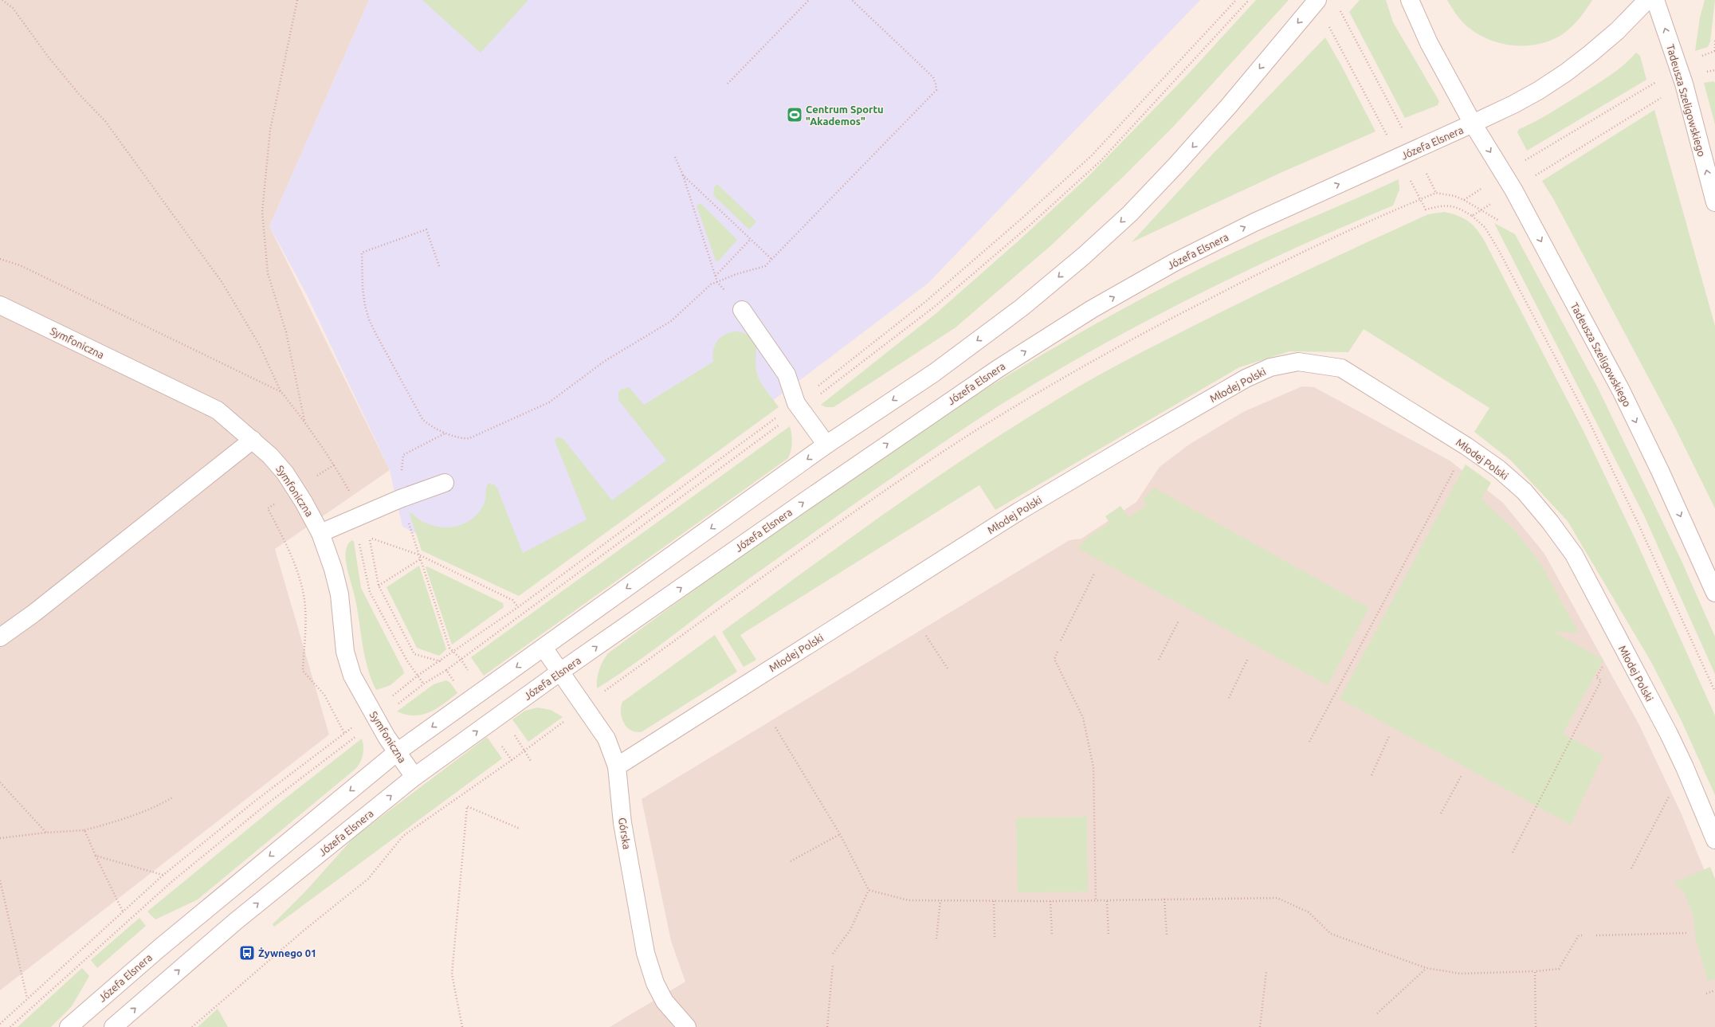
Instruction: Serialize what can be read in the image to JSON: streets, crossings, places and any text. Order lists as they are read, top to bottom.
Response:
{
  "streets": {
    "street": [
      "Tadeusza Szeligowskiego",
      "Józefa Elsnera",
      "Symfoniczna",
      "Młodej Polski",
      "Górska"
    ]
  },
  "crossings": [
    ["Tadeusza Szeligowskiego", "Józefa Elsnera"],
    ["Józefa Elsnera", "Symfoniczna"],
    ["Józefa Elsnera", "Górska"],
    ["Młodej Polski", "Górska"]
  ],
  "places": {
    "sports": ["Centrum Sportu \"Akademos\""],
    "bus stop": ["Żywnego 01"]
  }
}
